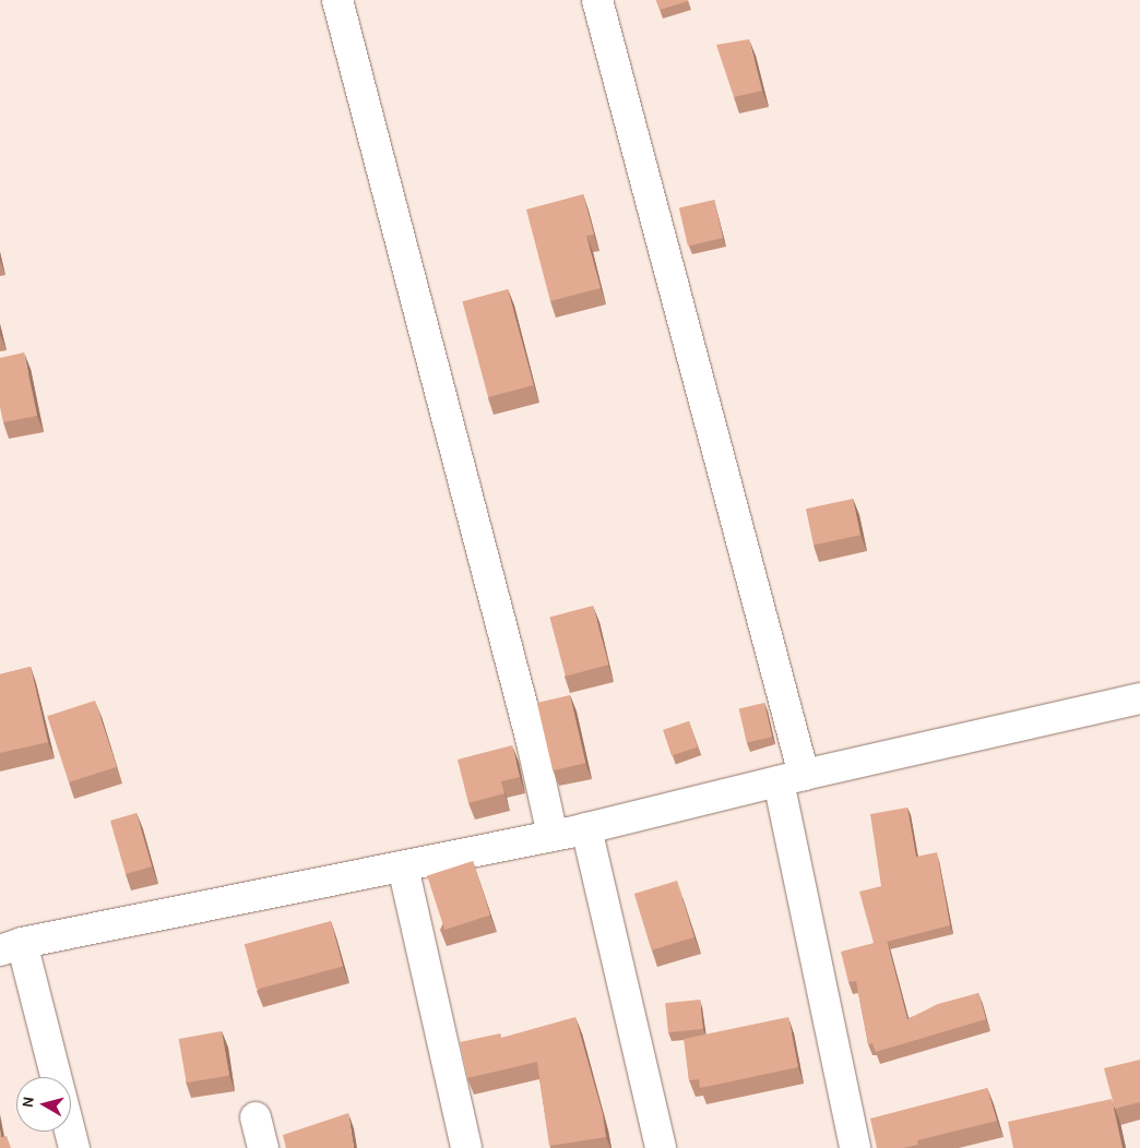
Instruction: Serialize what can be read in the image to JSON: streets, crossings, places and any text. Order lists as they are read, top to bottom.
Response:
{
  "north": "left"
}
